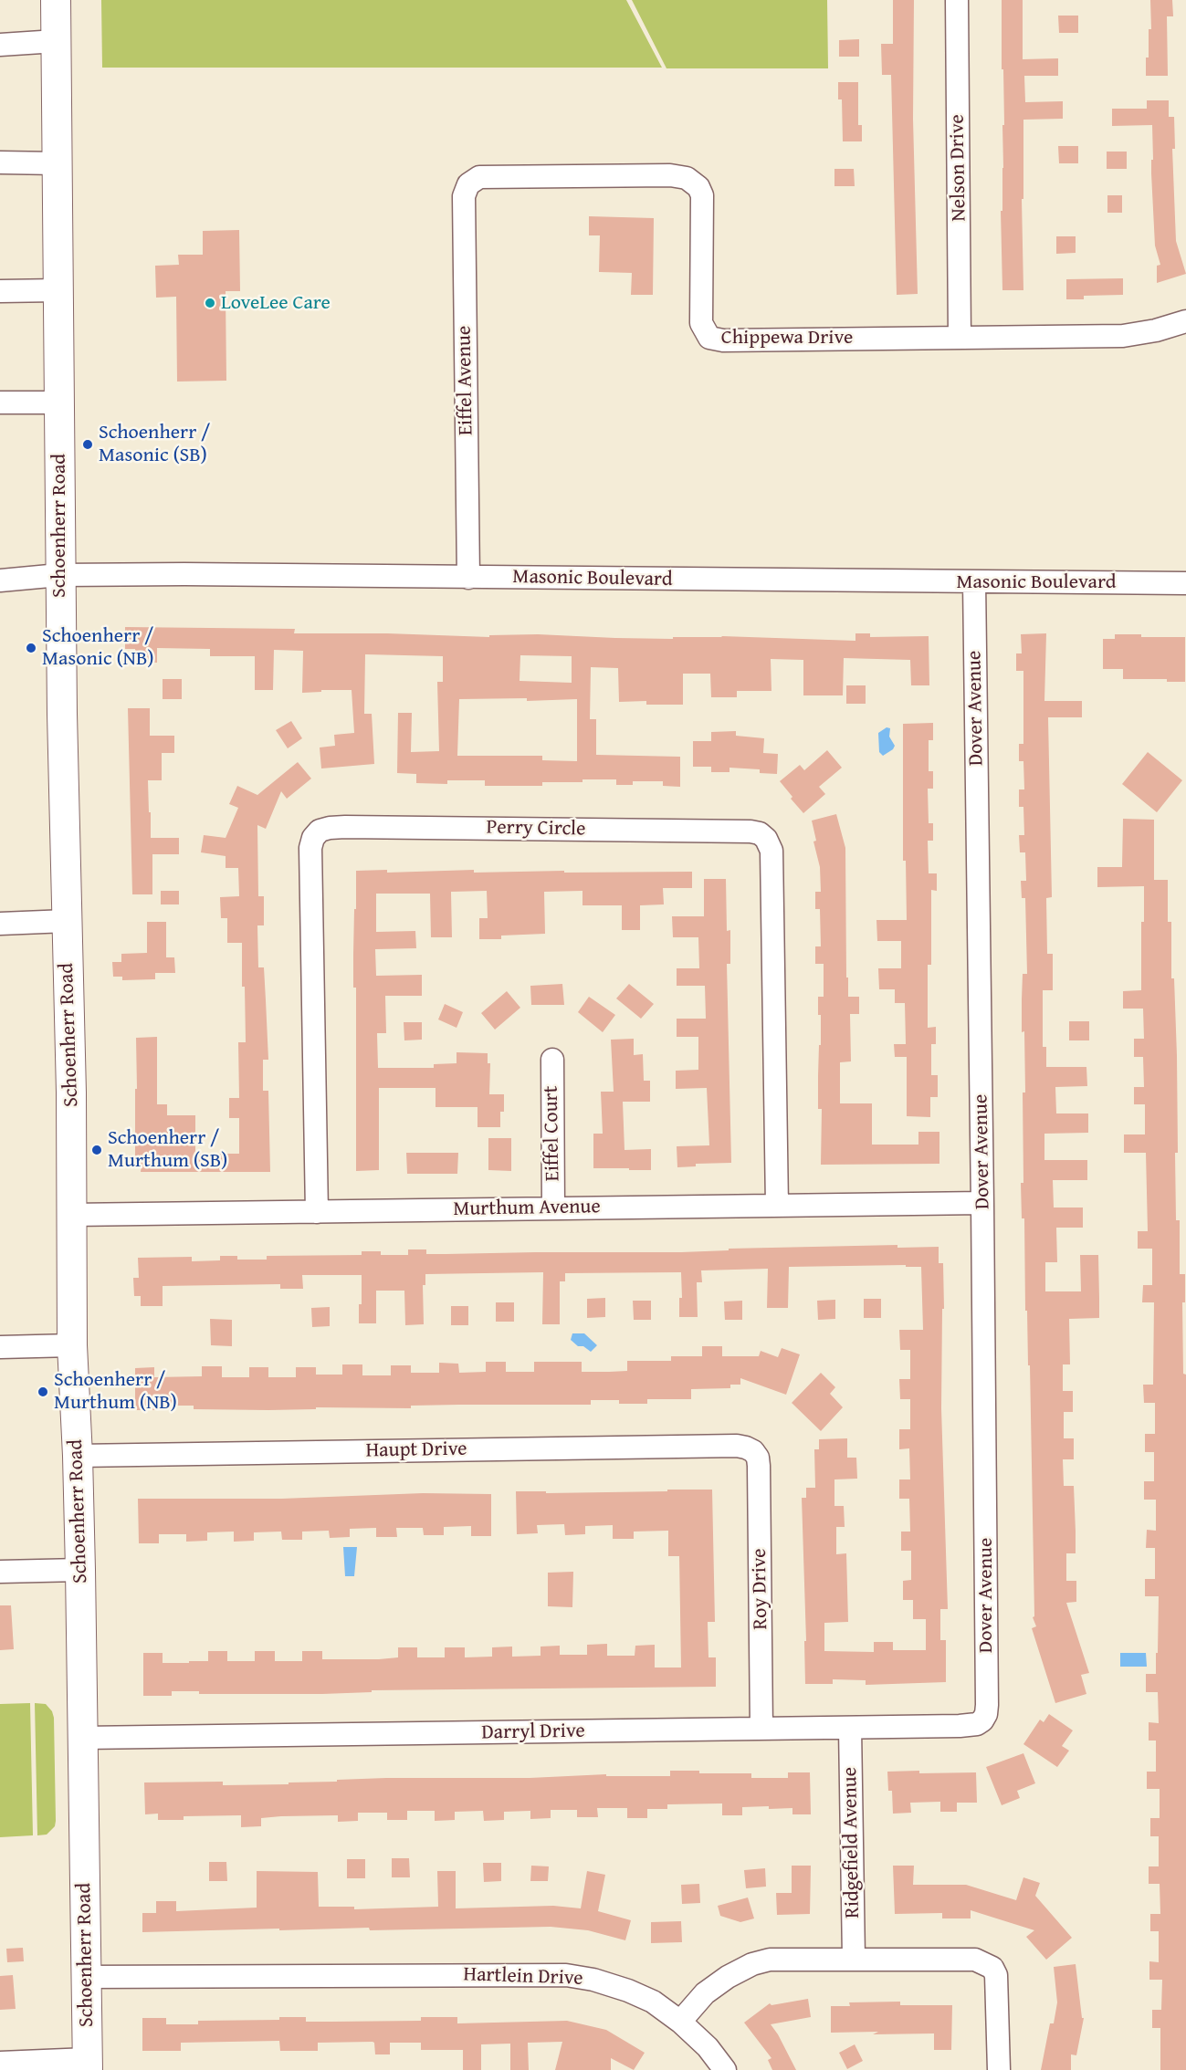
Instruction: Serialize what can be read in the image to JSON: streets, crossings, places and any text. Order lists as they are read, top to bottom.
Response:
{
  "streets": {
    "main road": ["Schoenherr Road"],
    "street": [
      "Nelson Drive",
      "Chippewa Drive",
      "Eiffel Avenue",
      "Masonic Boulevard",
      "Dover Avenue",
      "Perry Circle",
      "Eiffel Court",
      "Murthum Avenue",
      "Haupt Drive",
      "Roy Drive",
      "Darryl Drive",
      "Ridgefield Avenue",
      "Hartlein Drive"
    ]
  },
  "crossings": [
    ["Nelson Drive", "Chippewa Drive"],
    ["Chippewa Drive", "Eiffel Avenue"],
    ["Eiffel Avenue", "Masonic Boulevard"],
    ["Schoenherr Road", "Masonic Boulevard"],
    ["Schoenherr Road", "Murthum Avenue"],
    ["Schoenherr Road", "Haupt Drive"],
    ["Schoenherr Road", "Darryl Drive"],
    ["Schoenherr Road", "Hartlein Drive"],
    ["Masonic Boulevard", "Dover Avenue"],
    ["Dover Avenue", "Murthum Avenue"],
    ["Dover Avenue", "Darryl Drive"],
    ["Perry Circle", "Murthum Avenue"],
    ["Eiffel Court", "Murthum Avenue"],
    ["Haupt Drive", "Roy Drive"],
    ["Roy Drive", "Darryl Drive"],
    ["Darryl Drive", "Ridgefield Avenue"]
  ],
  "places": [
    "LoveLee Care",
    "Schoenherr / Masonic (SB)",
    "Schoenherr / Masonic (NB)",
    "Schoenherr / Murthum (SB)",
    "Schoenherr / Murthum (NB)"
  ]
}
